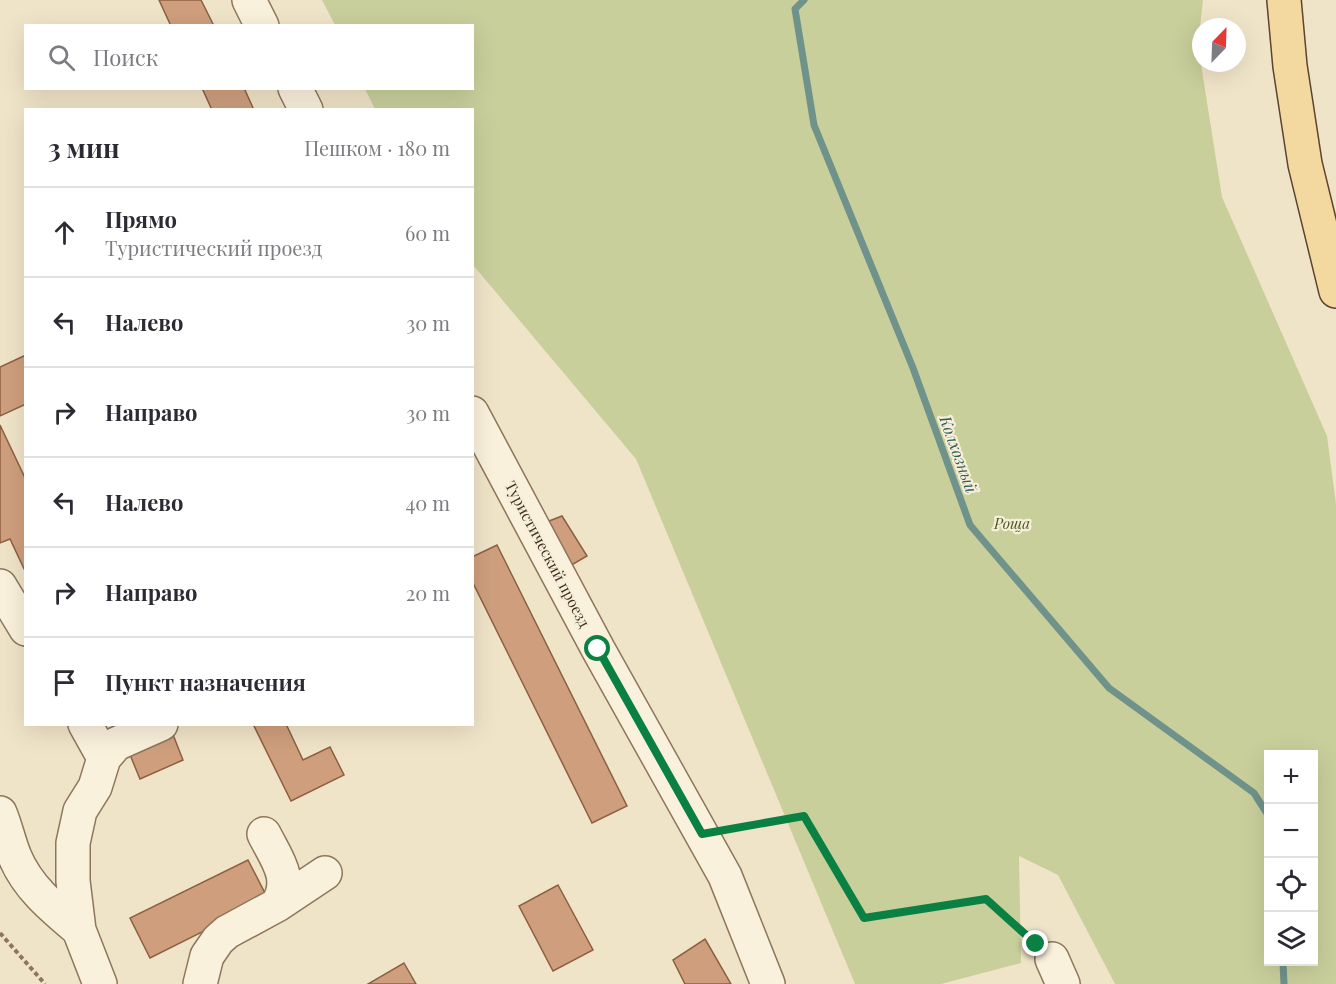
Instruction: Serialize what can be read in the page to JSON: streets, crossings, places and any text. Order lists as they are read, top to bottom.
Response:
{
  "streets": {
    "street": ["Туристический проезд"]
  },
  "water": ["Колхозный"],
  "parks": ["Роща"],
  "north": "top right",
  "page": {
    "search": "Поиск",
    "heading": ["3 мин", "Пешком · 180 m"],
    "list": [
      ["Прямо", "Туристический проезд", "60 m"],
      ["Налево", "30 m"],
      ["Направо", "30 m"],
      ["Налево", "40 m"],
      ["Направо", "20 m"],
      "Пункт назначения"
    ],
    "map_buttons": ["+", "−"]
  }
}
